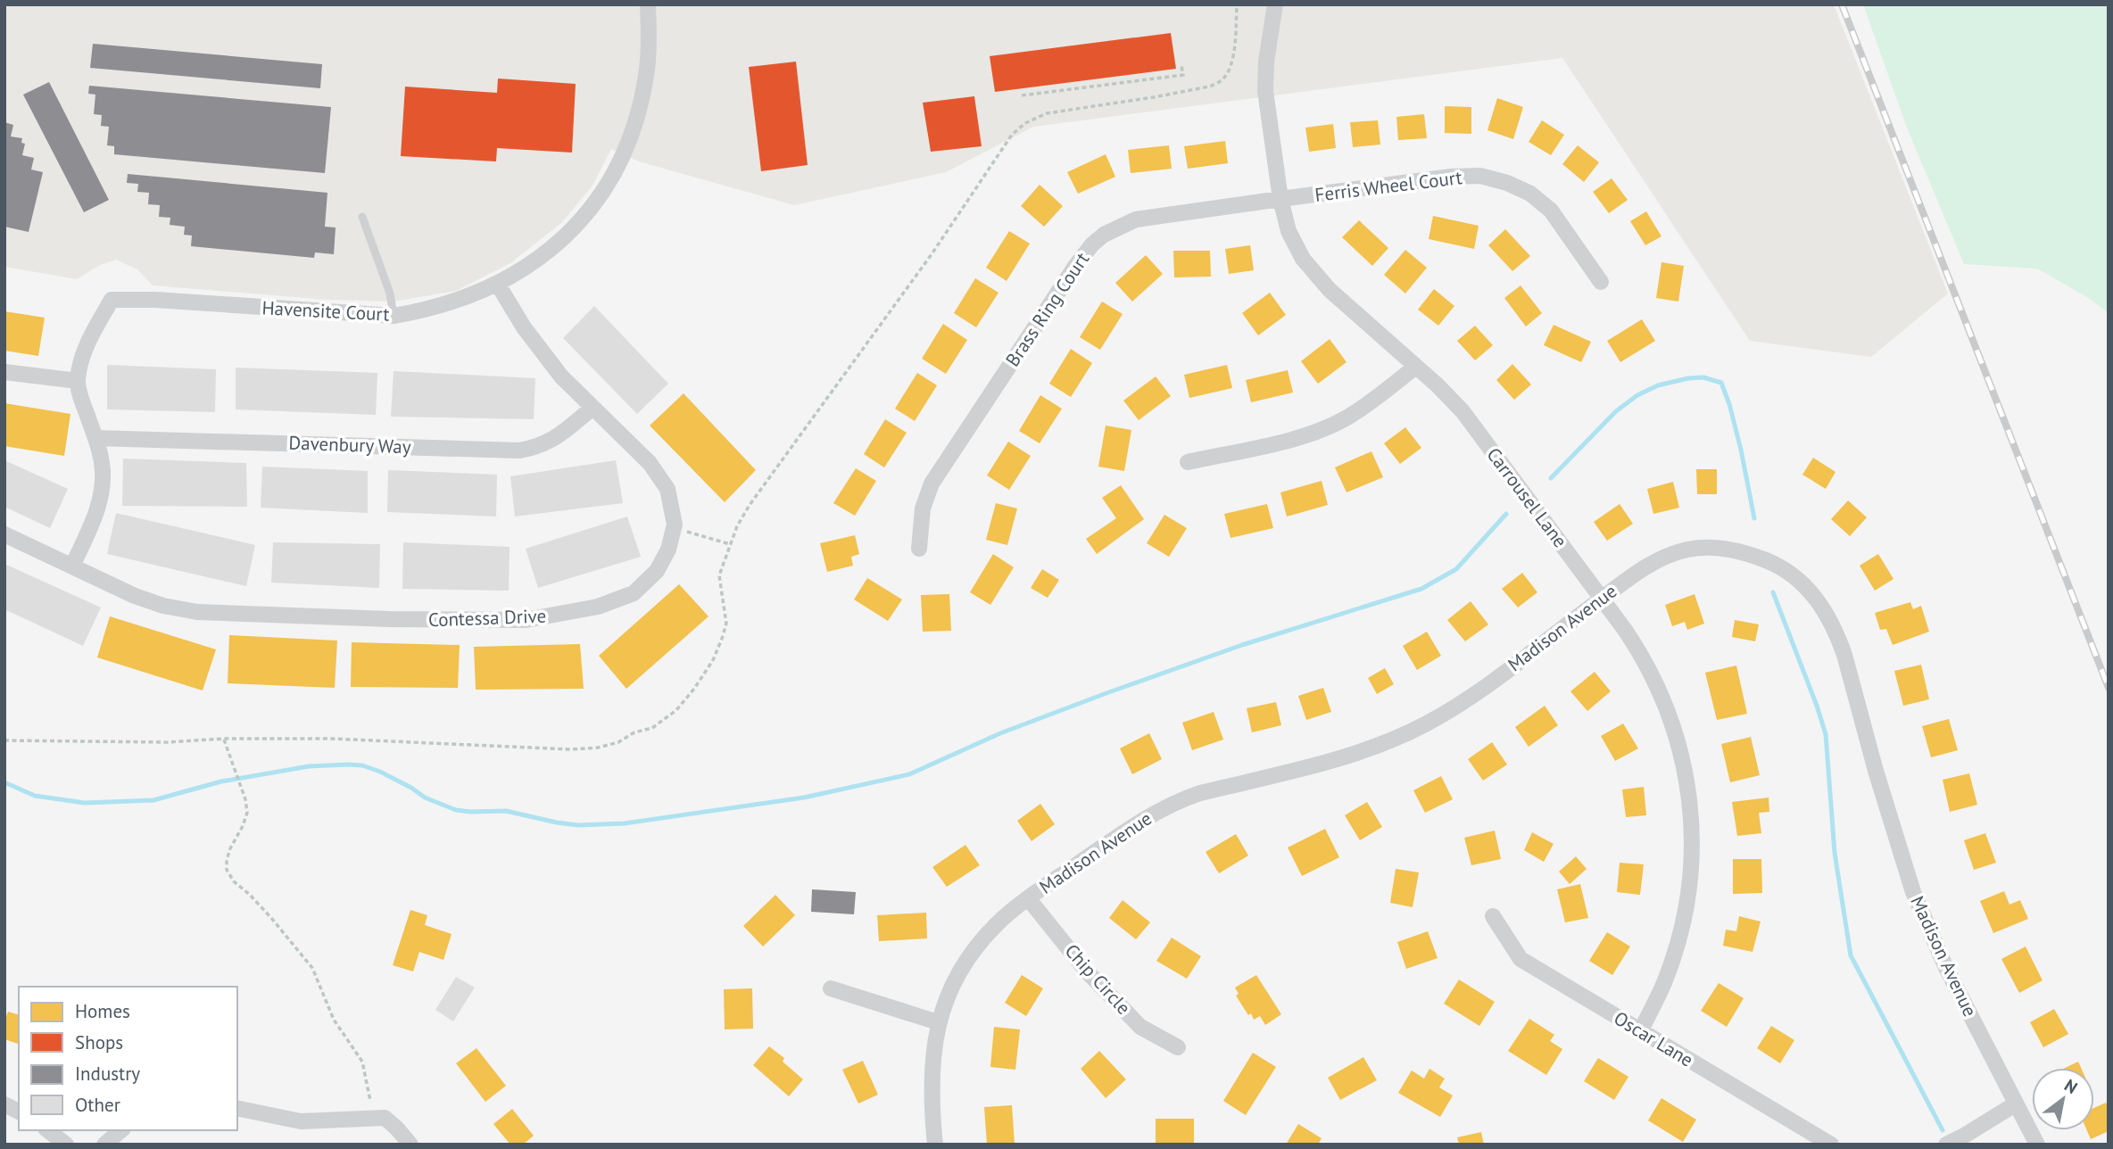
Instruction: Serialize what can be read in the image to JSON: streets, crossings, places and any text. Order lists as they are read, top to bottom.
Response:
{
  "streets": {
    "street": [
      "Ferris Wheel Court",
      "Brass Ring Court",
      "Havensite Court",
      "Davenbury Way",
      "Carrousel Lane",
      "Contessa Drive",
      "Madison Avenue",
      "Chip Circle",
      "Oscar Lane"
    ]
  },
  "crossings": [
    ["Ferris Wheel Court", "Brass Ring Court"],
    ["Ferris Wheel Court", "Carrousel Lane"],
    ["Brass Ring Court", "Carrousel Lane"],
    ["Havensite Court", "Contessa Drive"],
    ["Davenbury Way", "Contessa Drive"],
    ["Carrousel Lane", "Madison Avenue"],
    ["Carrousel Lane", "Oscar Lane"],
    ["Madison Avenue", "Chip Circle"]
  ],
  "legend": [
    "Homes",
    "Shops",
    "Industry",
    "Other"
  ],
  "north": "top right"
}
